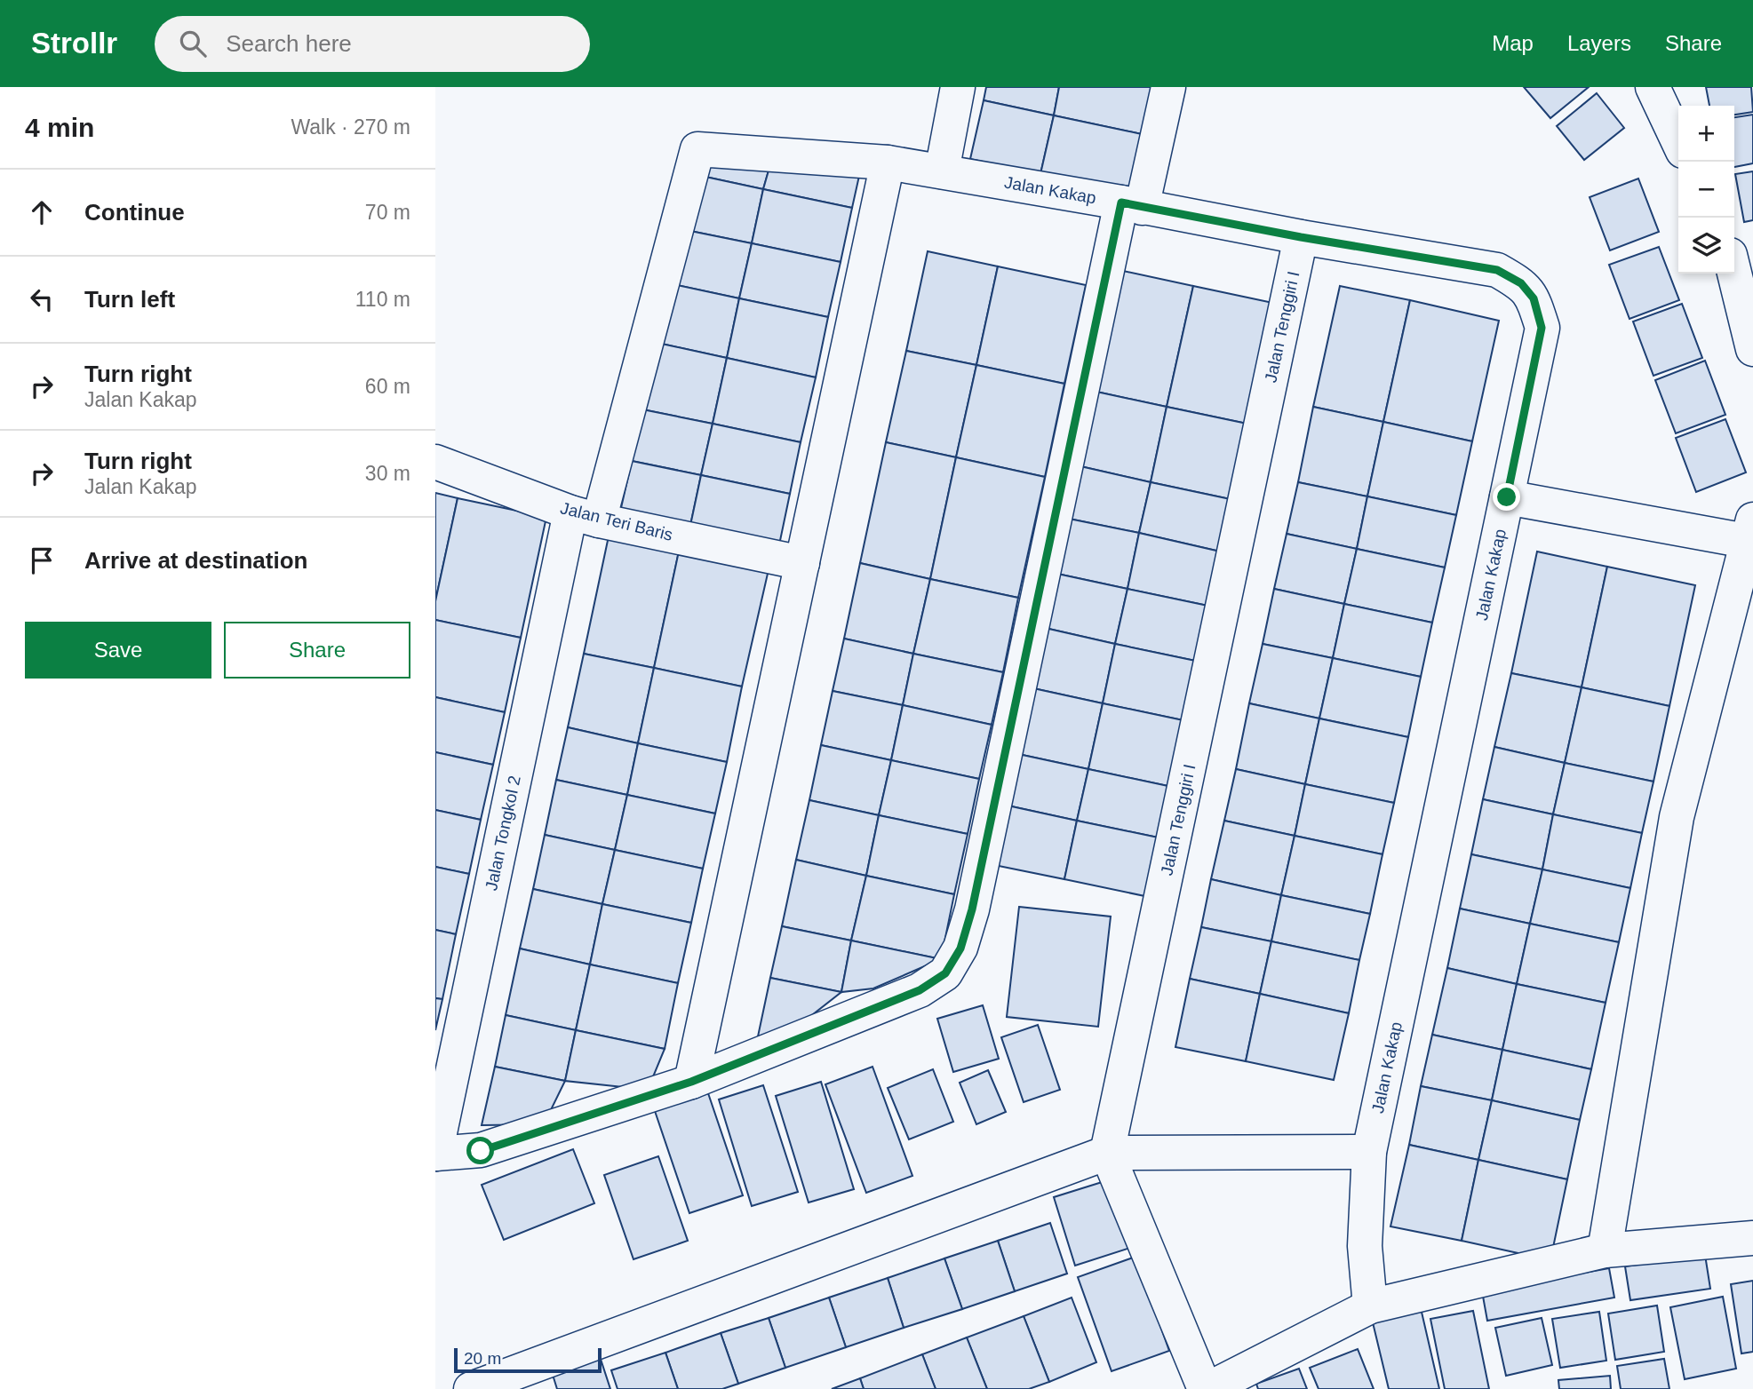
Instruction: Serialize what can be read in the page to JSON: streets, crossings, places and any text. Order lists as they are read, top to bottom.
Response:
{
  "streets": {
    "street": [
      "Jalan Kakap",
      "Jalan Tenggiri I",
      "Jalan Teri Baris",
      "Jalan Tongkol 2"
    ]
  },
  "crossings": [
    ["Jalan Kakap", "Jalan Tenggiri I"],
    ["Jalan Kakap", "Jalan Tongkol 2"],
    ["Jalan Teri Baris", "Jalan Tongkol 2"]
  ],
  "scale_bar": "20 m",
  "page": {
    "header": "Strollr",
    "search": "Search here",
    "nav": ["Map", "Layers", "Share"],
    "heading": ["4 min", "Walk · 270 m"],
    "map_buttons": ["+", "−"],
    "list": [
      ["Continue", "70 m"],
      ["Turn left", "110 m"],
      ["Turn right", "Jalan Kakap", "60 m"],
      ["Turn right", "Jalan Kakap", "30 m"],
      "Arrive at destination"
    ],
    "buttons": ["Save", "Share"],
    "scale": "20 m"
  }
}
